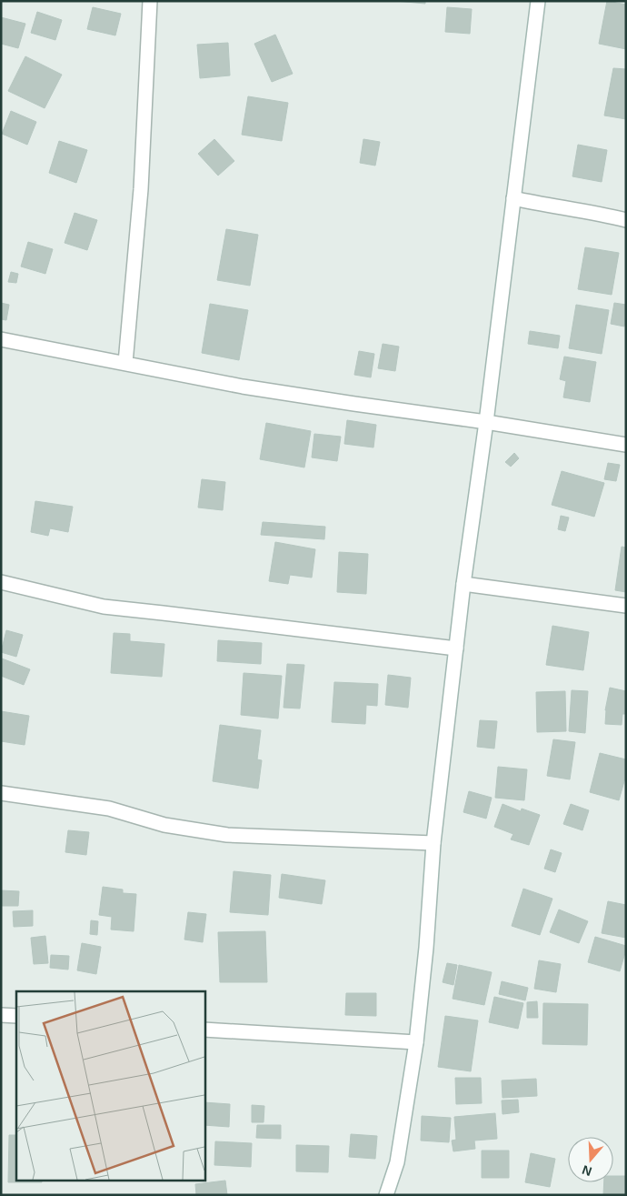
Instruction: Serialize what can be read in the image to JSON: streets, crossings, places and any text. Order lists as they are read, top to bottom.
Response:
{
  "north": "bottom"
}
